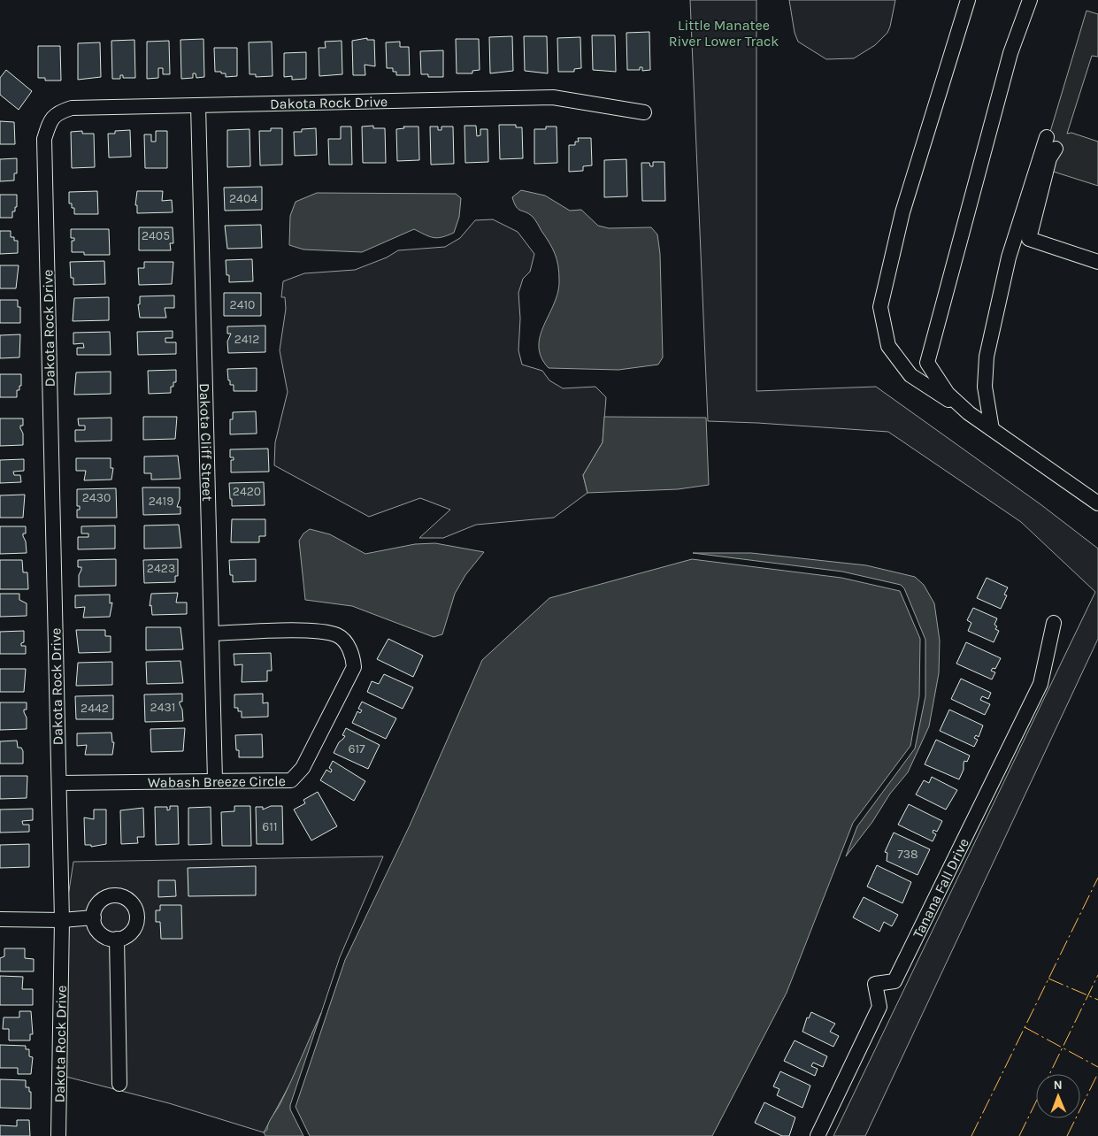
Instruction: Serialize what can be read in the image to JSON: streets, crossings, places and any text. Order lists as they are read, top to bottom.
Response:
{
  "streets": {
    "street": [
      "Dakota Rock Drive",
      "Dakota Cliff Street",
      "Wabash Breeze Circle",
      "Tanana Fall Drive"
    ]
  },
  "crossings": [
    ["Dakota Rock Drive", "Dakota Cliff Street"],
    ["Dakota Rock Drive", "Wabash Breeze Circle"],
    ["Dakota Cliff Street", "Wabash Breeze Circle"]
  ],
  "parks": ["Little Manatee River Lower Track"],
  "house_numbers": [
    "2404",
    "2405",
    "2410",
    "2412",
    "2420",
    "2430",
    "2419",
    "2423",
    "2431",
    "2442",
    "617",
    "611",
    "738"
  ],
  "north": "top"
}
